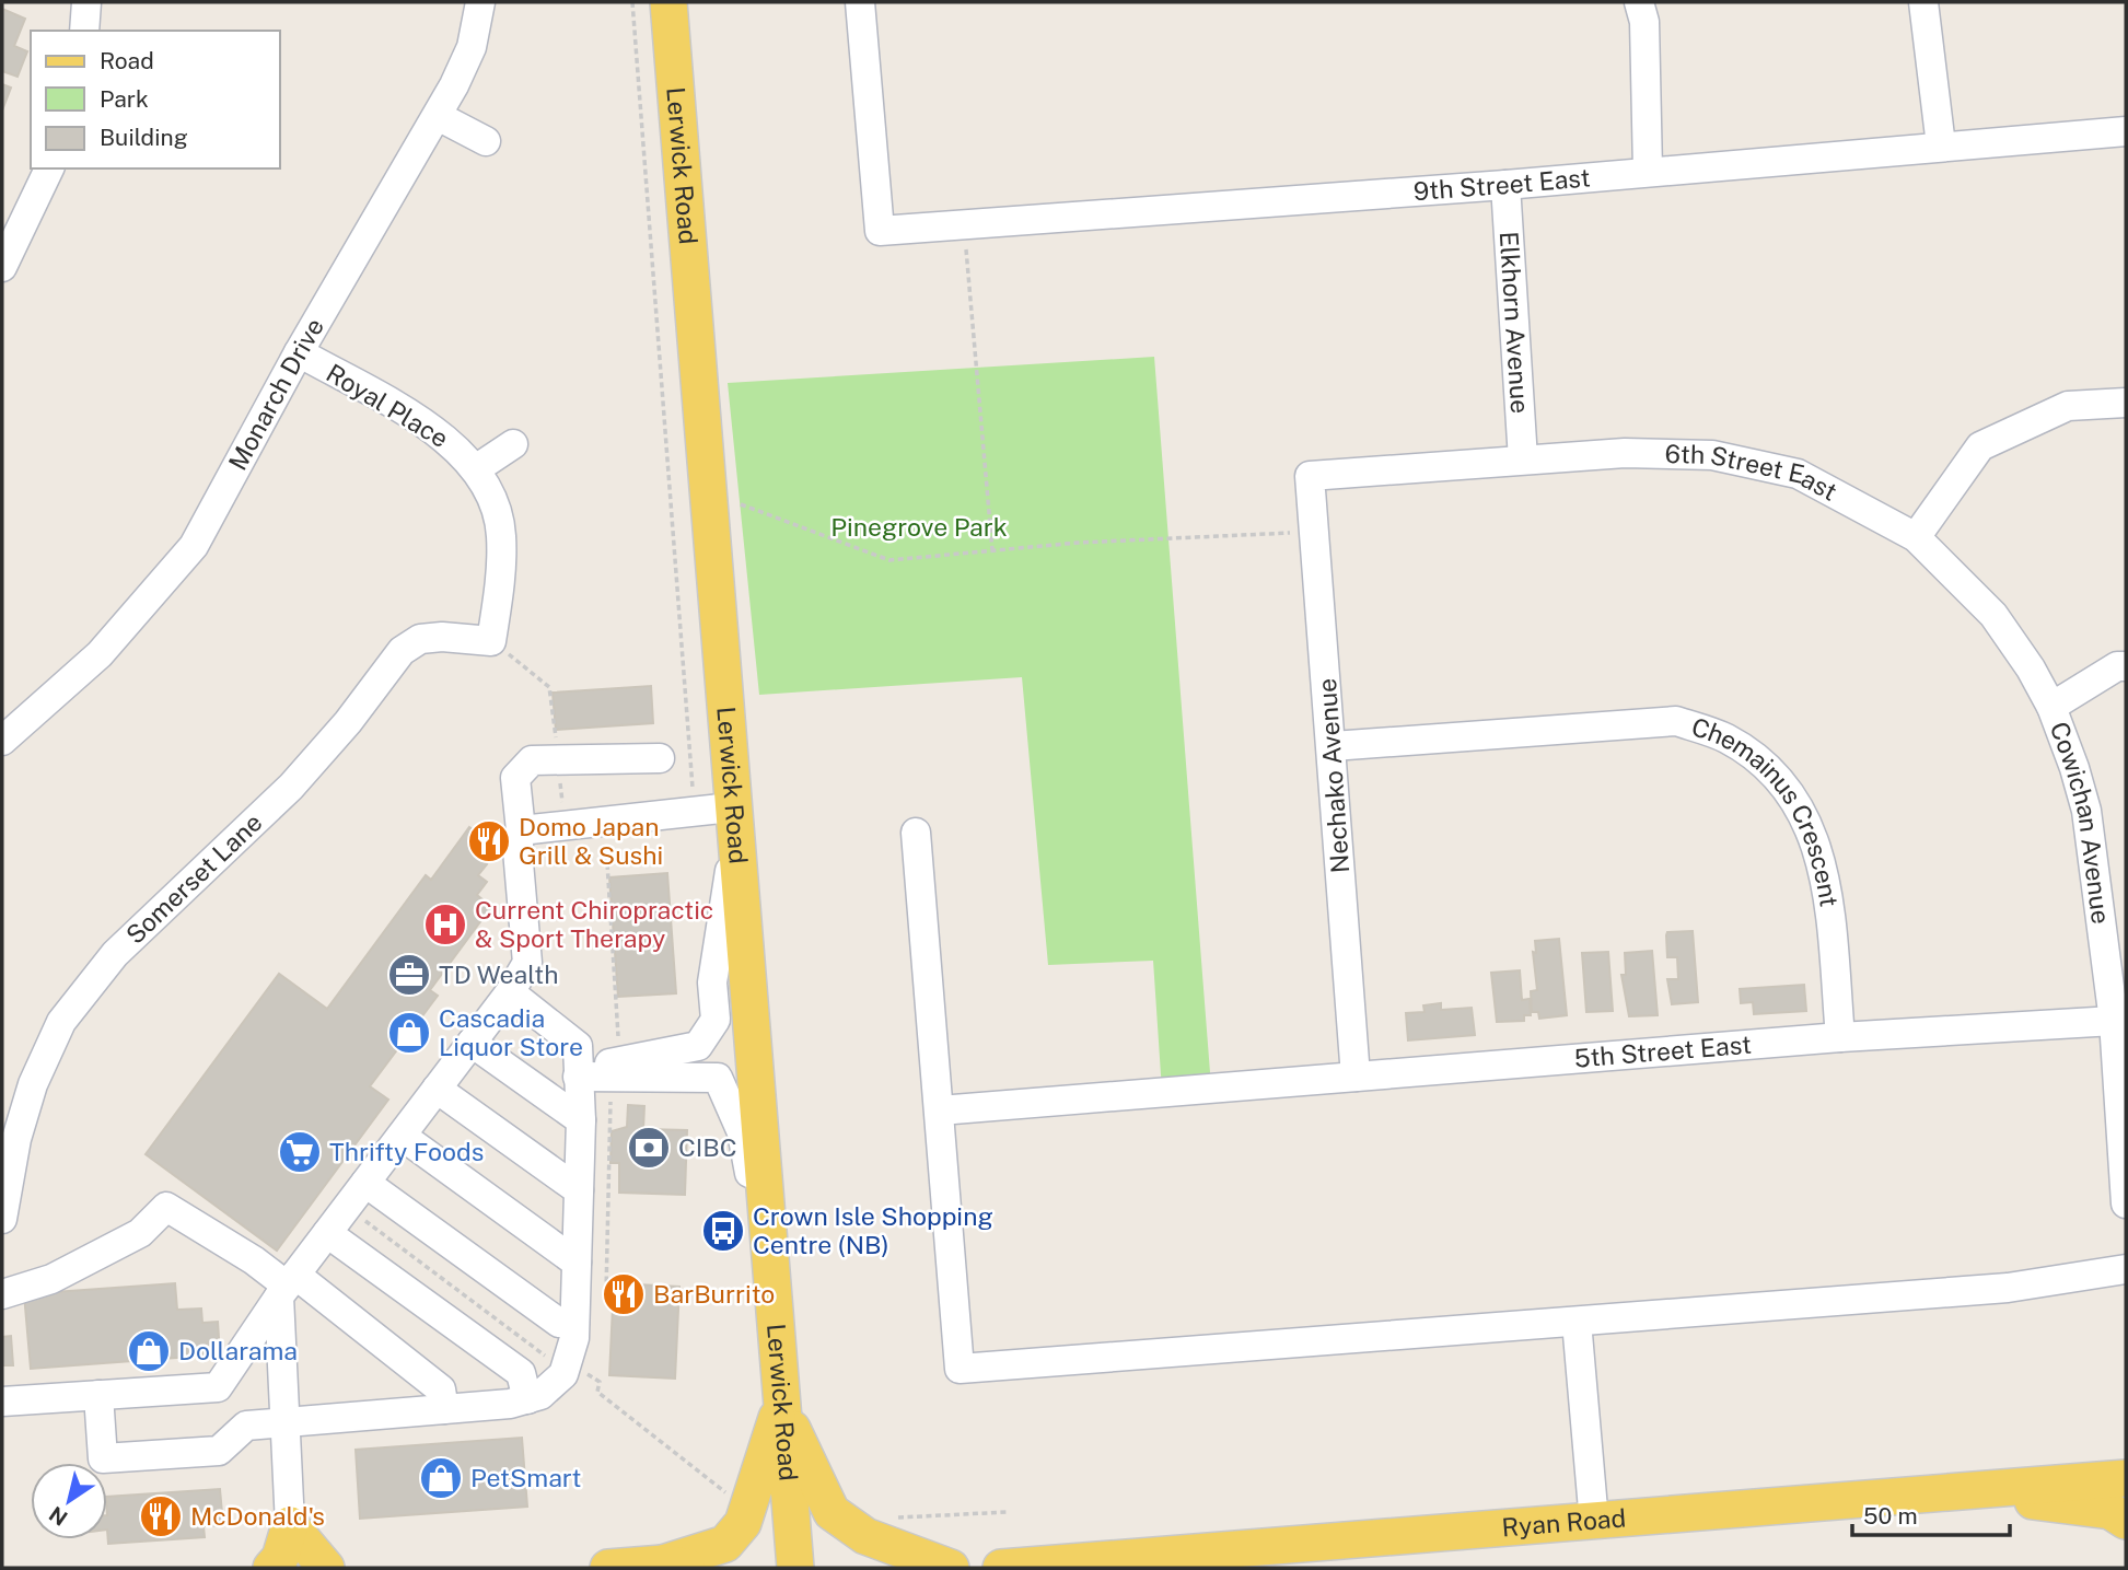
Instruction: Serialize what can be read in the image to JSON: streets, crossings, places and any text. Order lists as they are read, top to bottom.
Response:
{
  "streets": {
    "main road": ["Lerwick Road", "Ryan Road"],
    "street": [
      "9th Street East",
      "Elkhorn Avenue",
      "Monarch Drive",
      "Royal Place",
      "6th Street East",
      "Nechako Avenue",
      "Chemainus Crescent",
      "Cowichan Avenue",
      "Somerset Lane",
      "5th Street East"
    ]
  },
  "crossings": [
    ["9th Street East", "Elkhorn Avenue"],
    ["Elkhorn Avenue", "6th Street East"],
    ["Monarch Drive", "Royal Place"],
    ["Royal Place", "Somerset Lane"],
    ["6th Street East", "Nechako Avenue"],
    ["6th Street East", "Cowichan Avenue"],
    ["Nechako Avenue", "Chemainus Crescent"],
    ["Nechako Avenue", "5th Street East"],
    ["Chemainus Crescent", "5th Street East"],
    ["Cowichan Avenue", "5th Street East"]
  ],
  "parks": ["Pinegrove Park"],
  "places": {
    "restaurant": ["Domo Japan Grill & Sushi", "BarBurrito", "McDonald's"],
    "hospital": ["Current Chiropractic & Sport Therapy"],
    "office": ["TD Wealth"],
    "shop": ["Cascadia Liquor Store", "Dollarama", "PetSmart"],
    "bank": ["CIBC"],
    "supermarket": ["Thrifty Foods"],
    "bus stop": ["Crown Isle Shopping Centre (NB)"]
  },
  "legend": ["Road", "Park", "Building"],
  "scale_bar": "50 m",
  "north": "bottom left"
}
